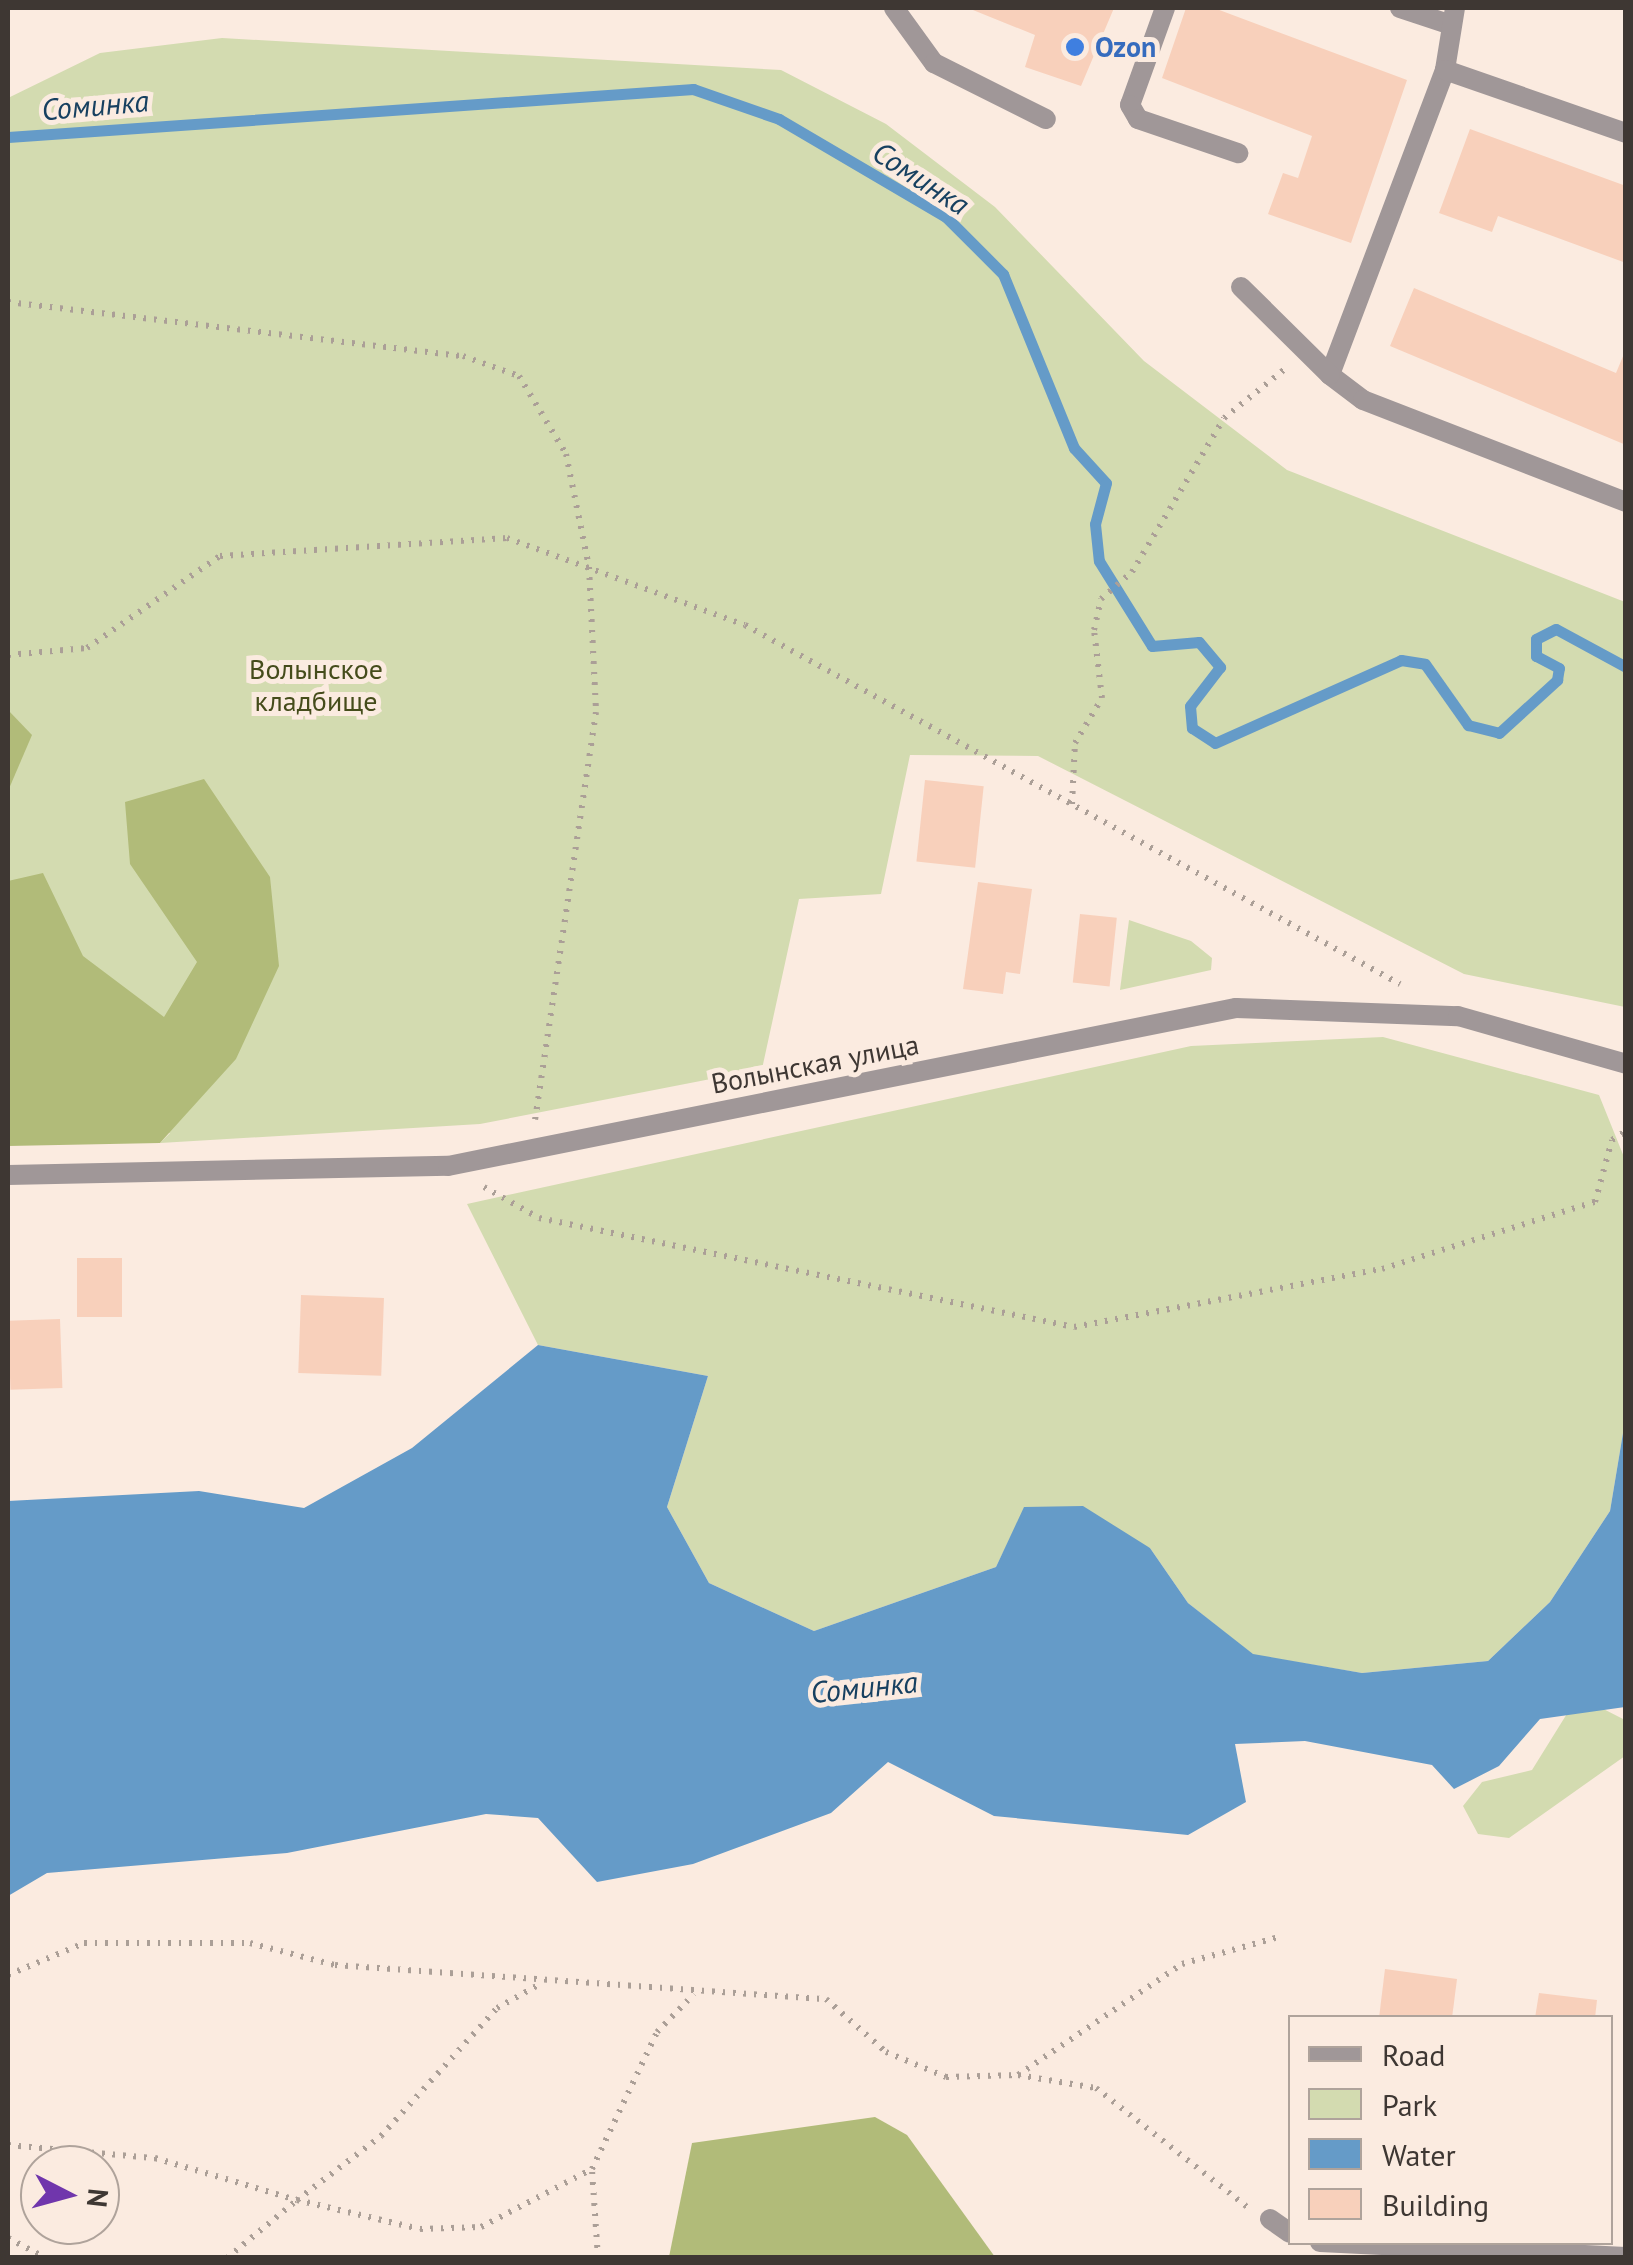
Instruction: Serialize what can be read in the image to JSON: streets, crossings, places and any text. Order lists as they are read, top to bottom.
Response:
{
  "streets": {
    "street": ["Волынская улица"]
  },
  "water": ["Соминка"],
  "parks": ["Волынское кладбище"],
  "places": ["Ozon"],
  "legend": [
    "Road",
    "Park",
    "Water",
    "Building"
  ],
  "north": "right"
}
